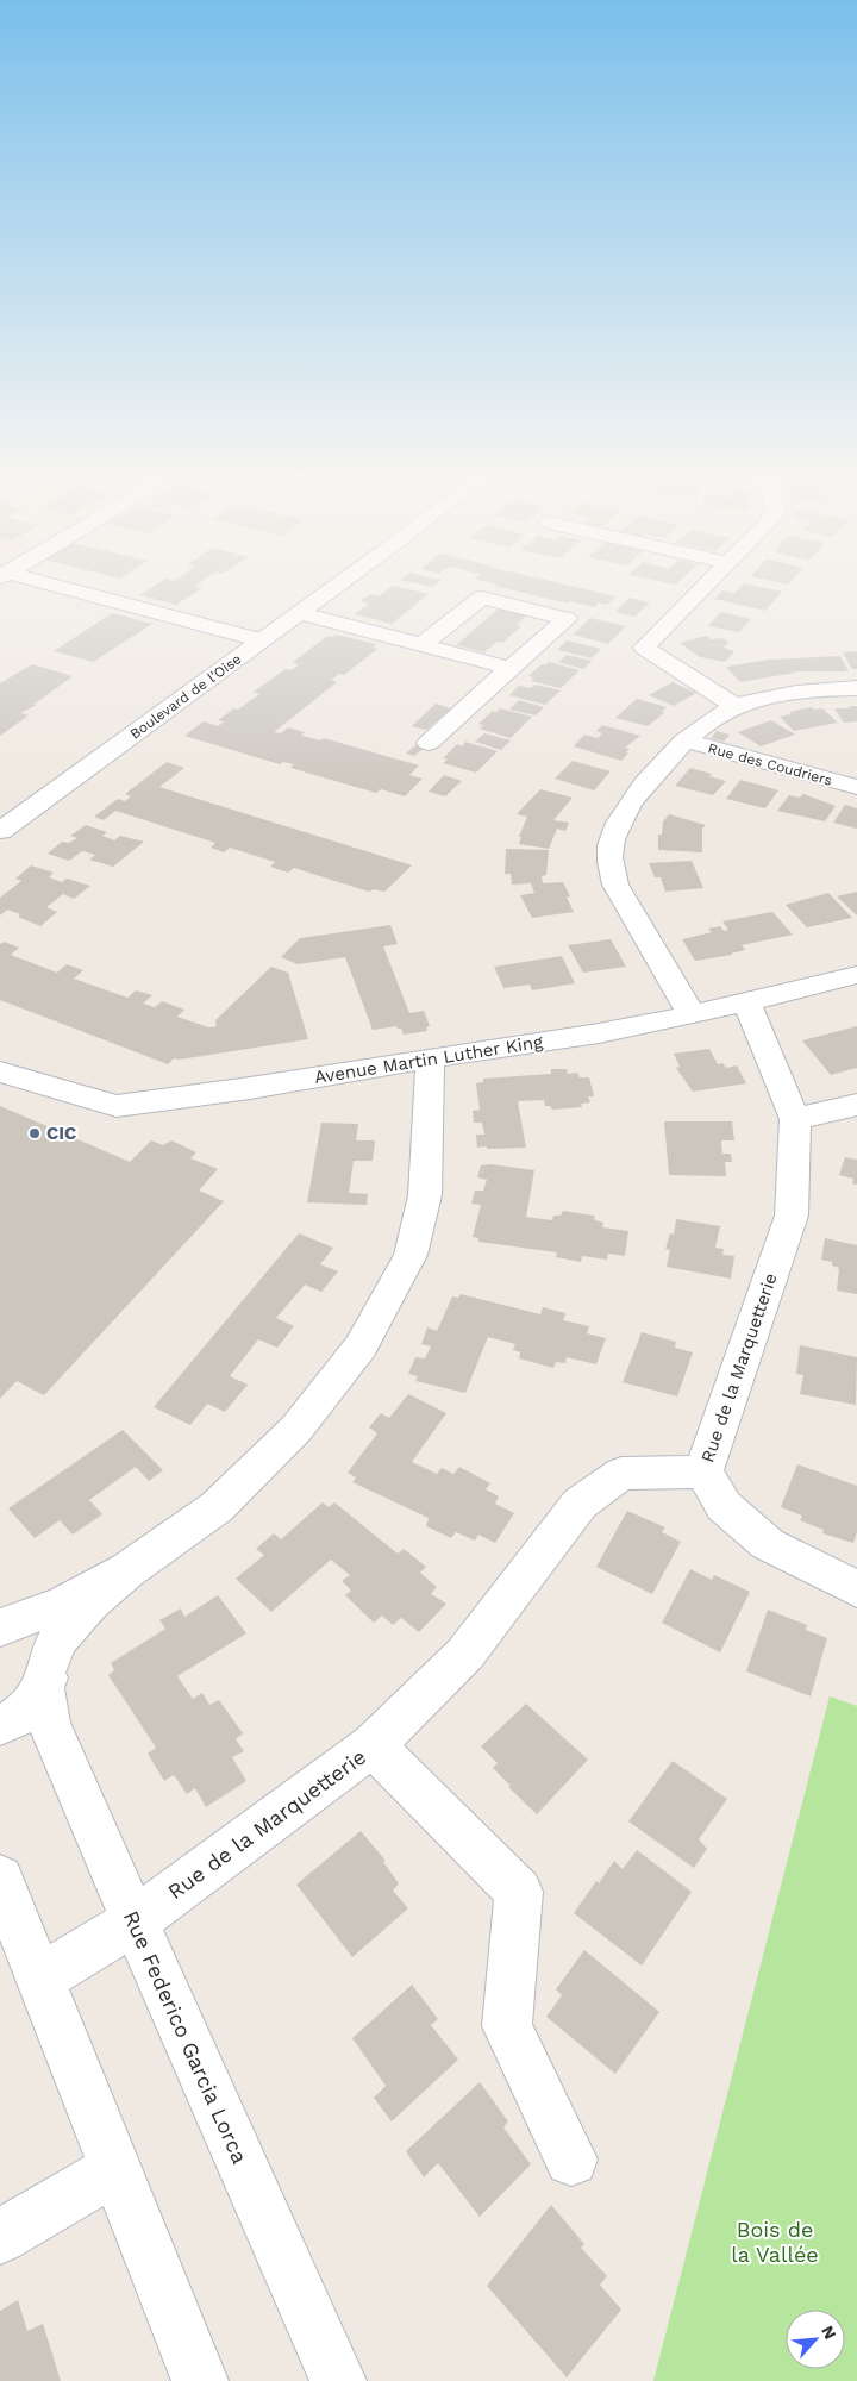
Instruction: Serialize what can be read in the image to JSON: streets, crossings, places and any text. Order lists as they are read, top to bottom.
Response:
{
  "streets": {
    "street": [
      "Boulevard de l'Oise",
      "Rue des Coudriers",
      "Avenue Martin Luther King",
      "Rue de la Marquetterie",
      "Rue Federico Garcia Lorca"
    ]
  },
  "crossings": [
    ["Rue des Coudriers", "Avenue Martin Luther King"],
    ["Avenue Martin Luther King", "Rue de la Marquetterie"],
    ["Rue de la Marquetterie", "Rue Federico Garcia Lorca"]
  ],
  "parks": ["Bois de la Vallée"],
  "places": ["CIC"],
  "north": "top right"
}
